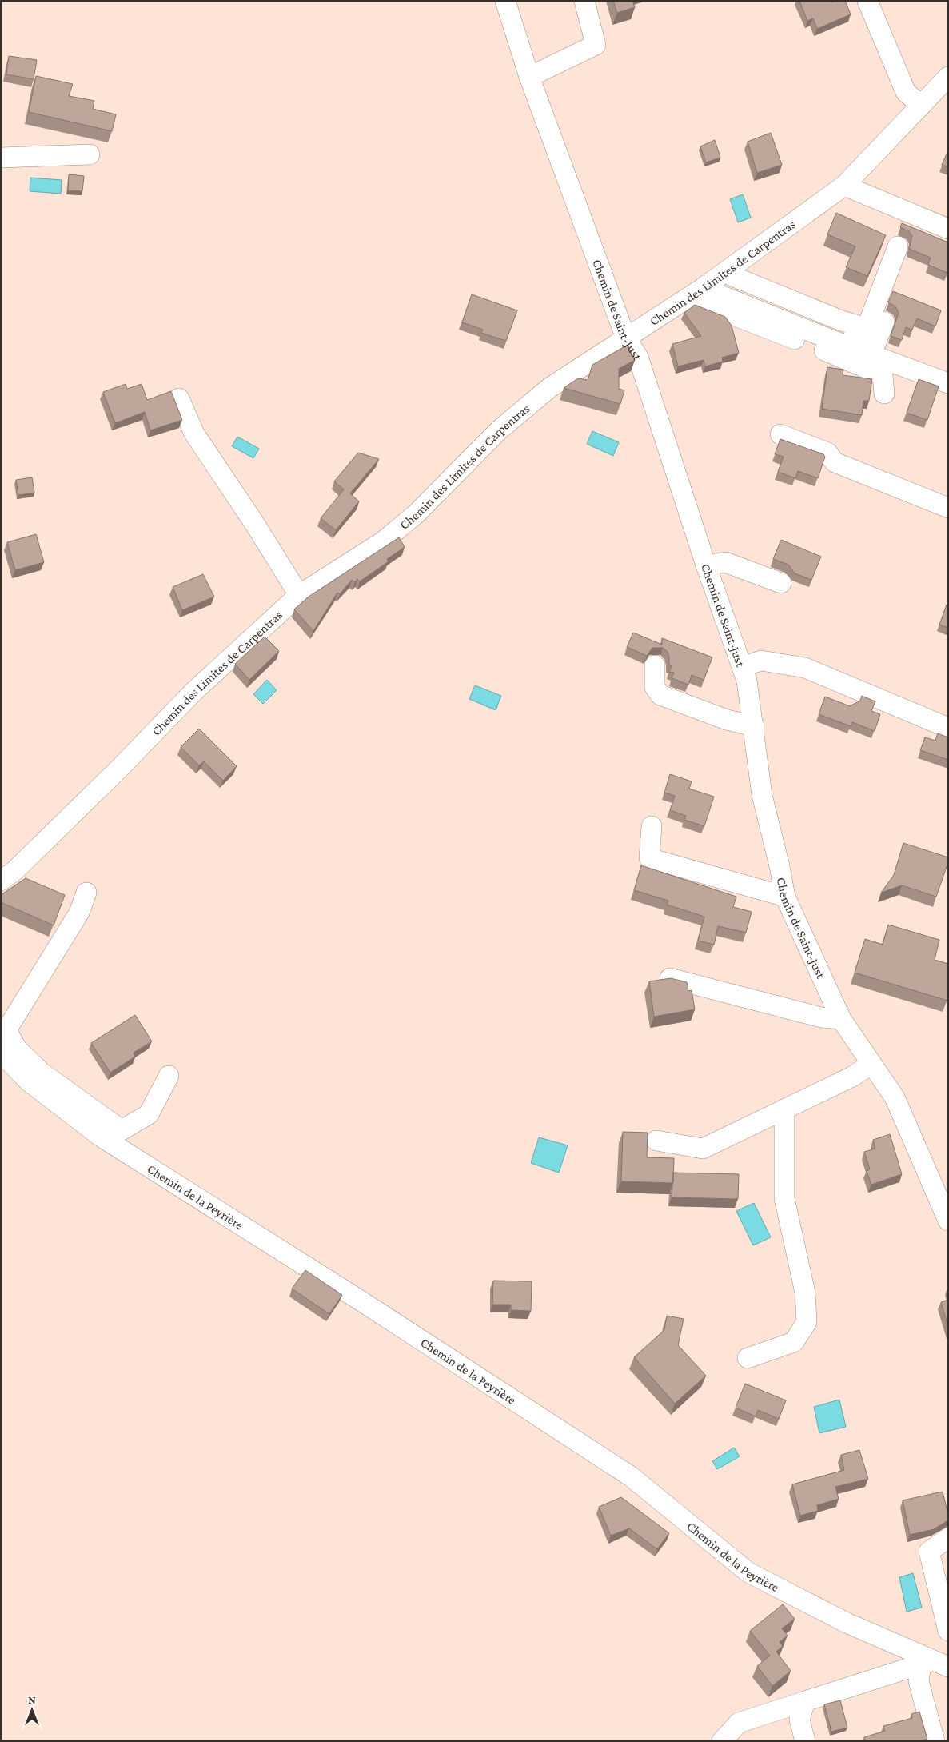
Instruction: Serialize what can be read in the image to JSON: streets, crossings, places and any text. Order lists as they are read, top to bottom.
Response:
{
  "streets": {
    "street": ["Chemin des Limites de Carpentras", "Chemin de Saint-Just", "Chemin de la Peyrière"]
  },
  "crossings": [
    ["Chemin des Limites de Carpentras", "Chemin de Saint-Just"]
  ],
  "north": "top"
}
